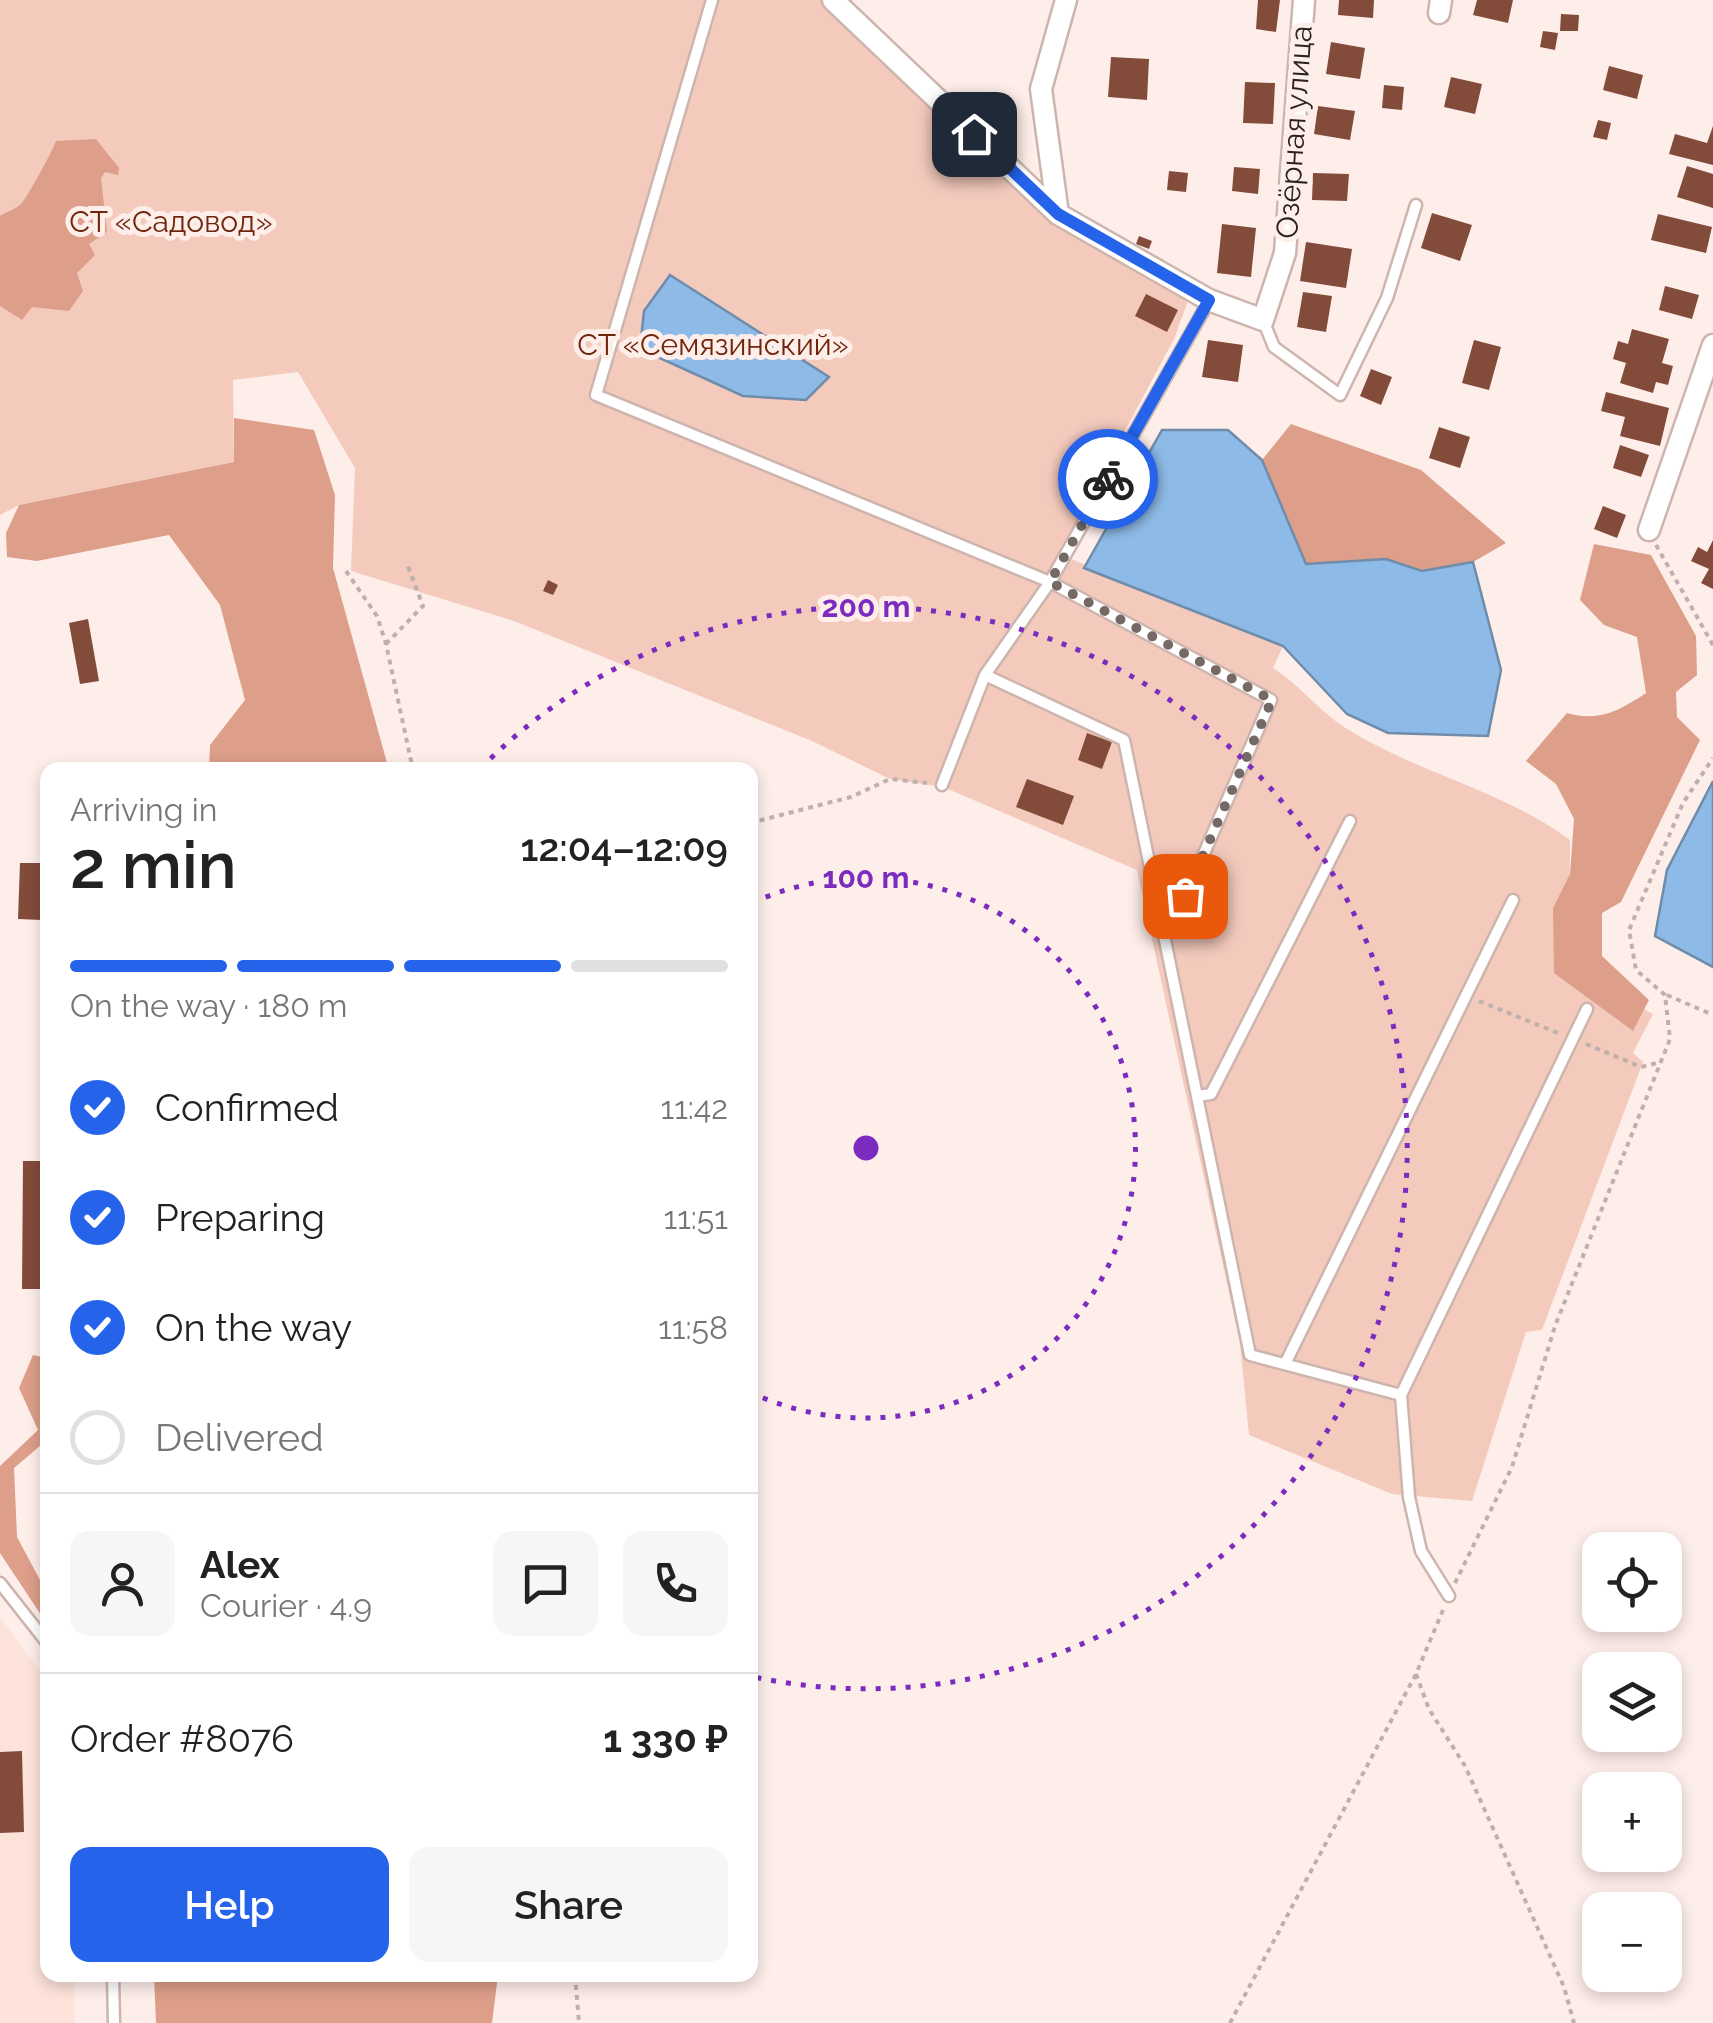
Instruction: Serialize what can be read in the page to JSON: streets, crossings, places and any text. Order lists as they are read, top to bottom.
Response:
{
  "streets": {
    "street": ["Озёрная улица"]
  },
  "parks": ["СТ «Садовод»", "СТ «Семязинский»"],
  "page": {
    "heading": ["2 min", "Arriving in", "12:04–12:09"],
    "panel": [
      "Alex",
      "Courier · 4.9",
      "Order #8076",
      "1 330 ₽"
    ],
    "bar": "On the way · 180 m",
    "list": [
      ["Confirmed", "11:42"],
      ["Preparing", "11:51"],
      ["On the way", "11:58"],
      "Delivered"
    ],
    "map_buttons": ["+", "−"],
    "buttons": ["Help", "Share"]
  },
  "rings": ["200 m", "100 m"]
}
